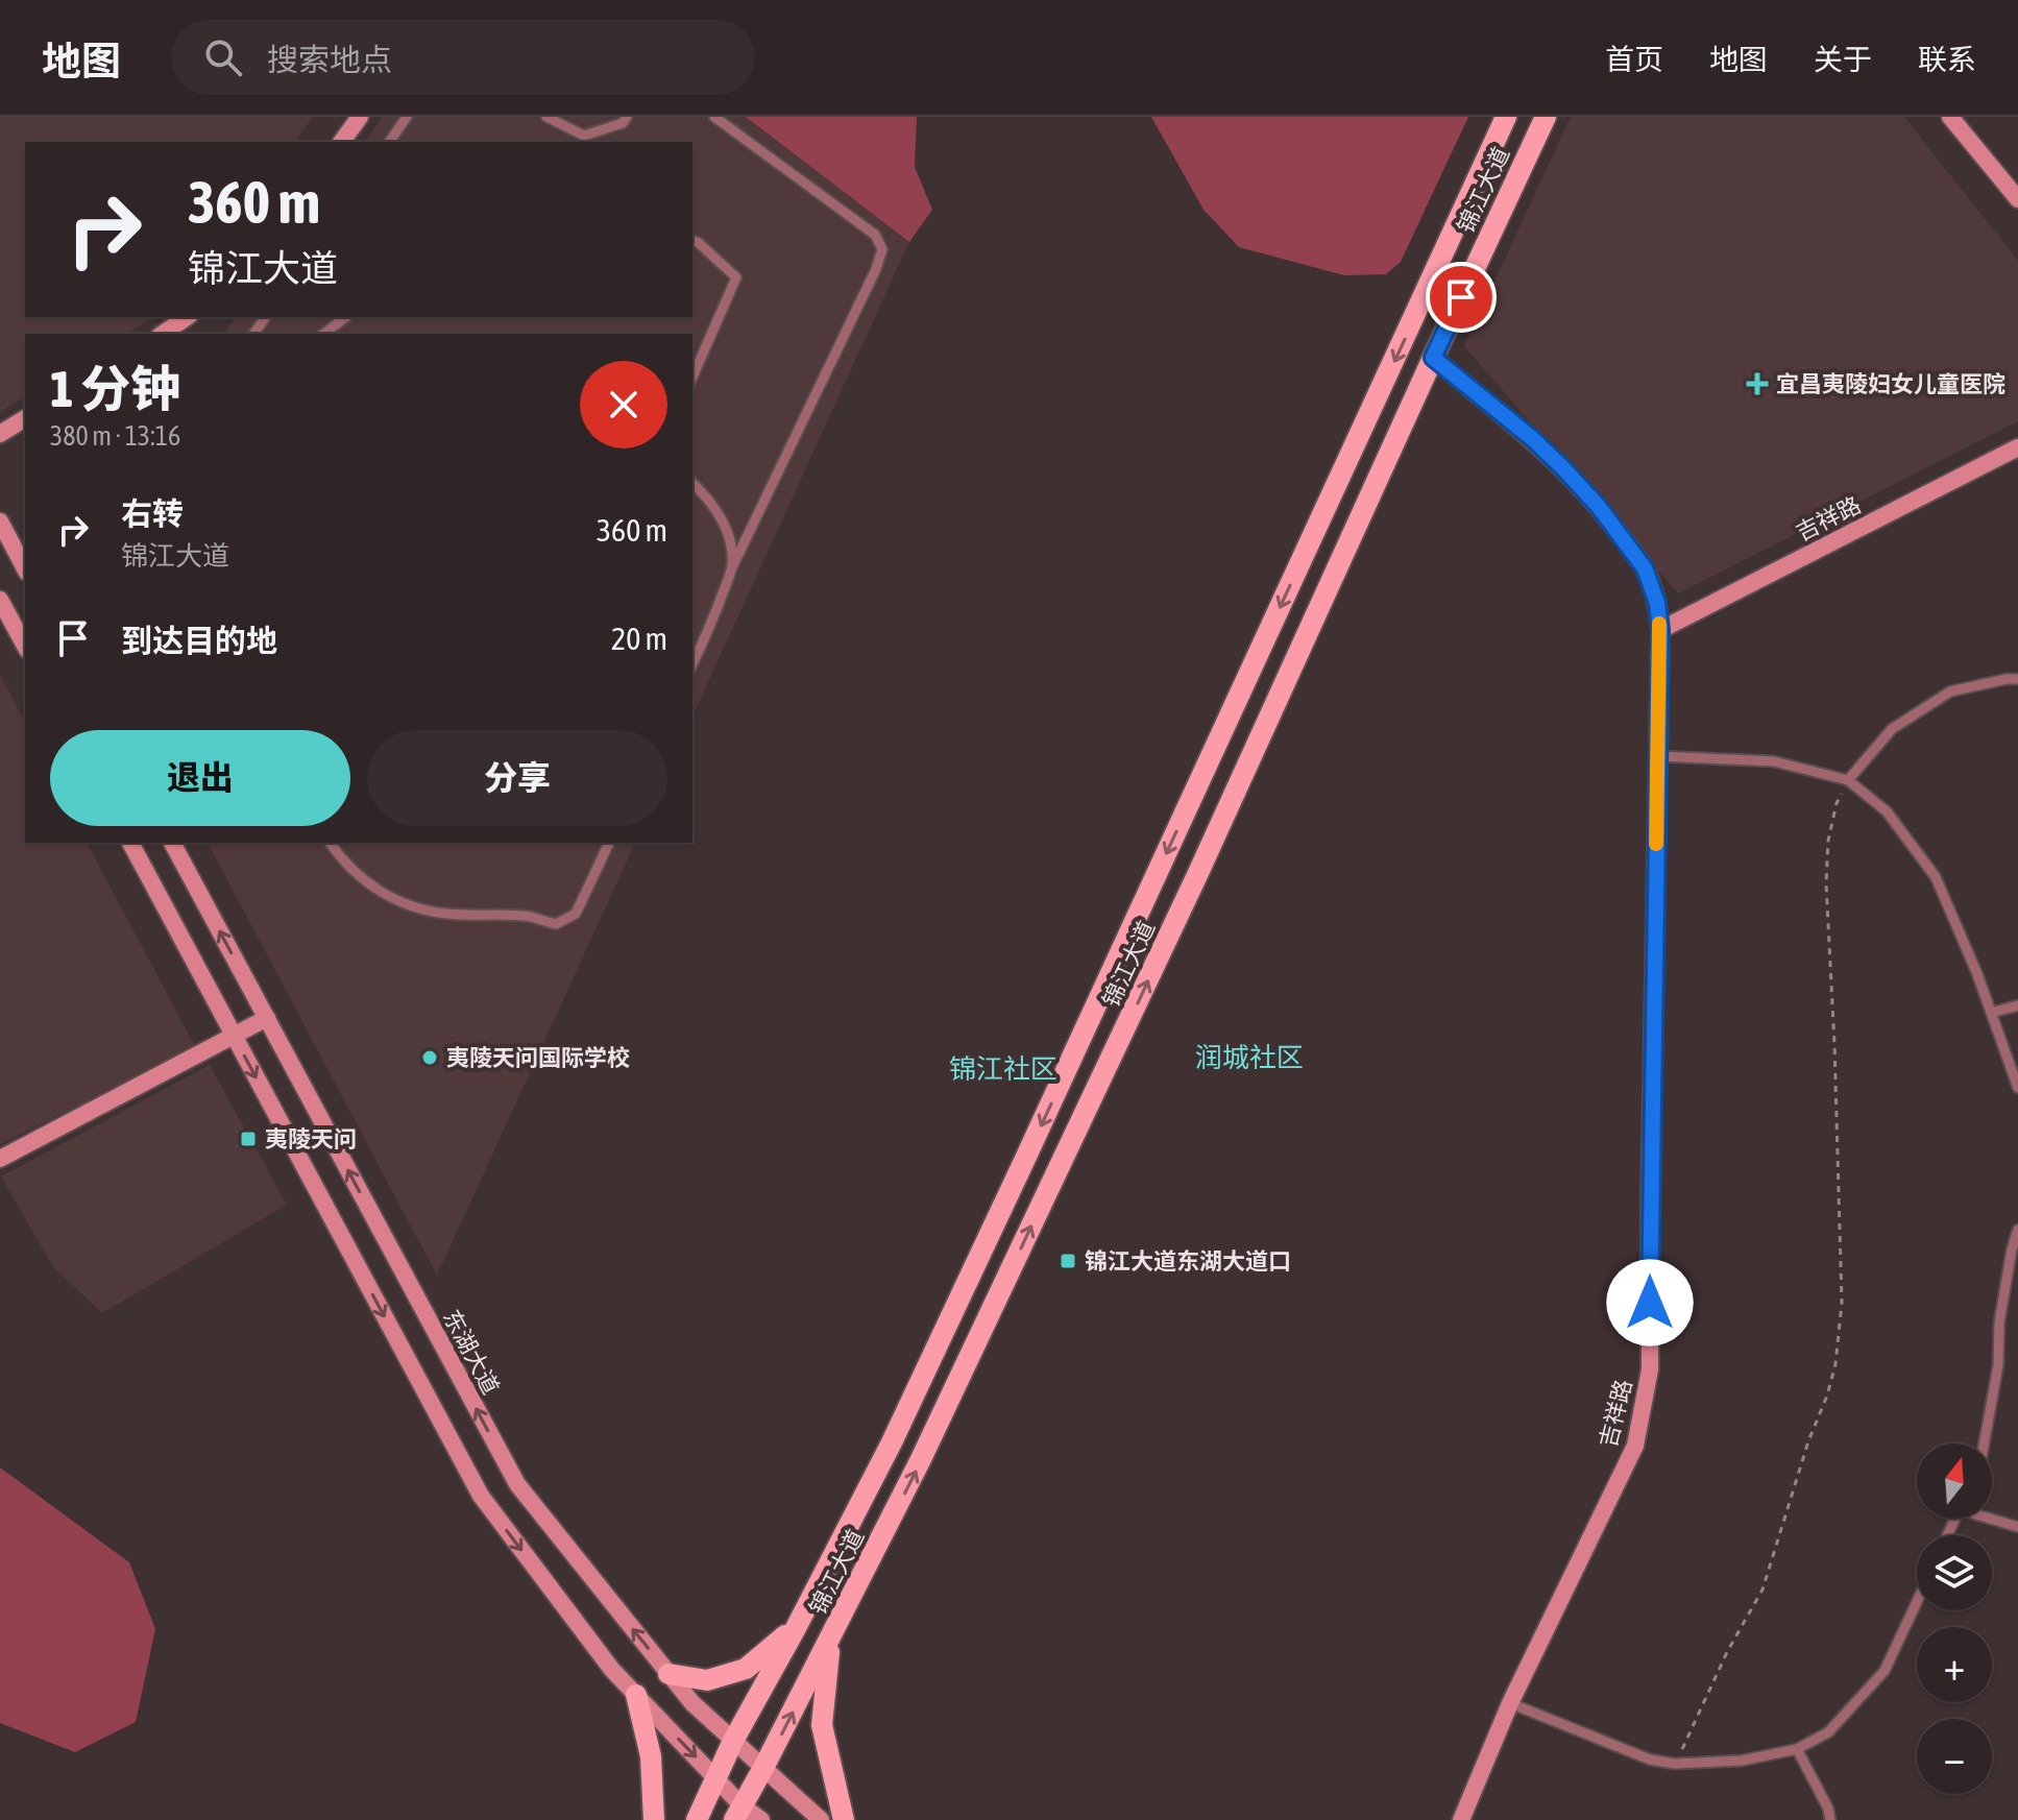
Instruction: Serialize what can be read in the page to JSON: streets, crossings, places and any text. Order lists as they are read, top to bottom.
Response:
{
  "streets": {
    "main road": ["锦江大道"],
    "street": ["吉祥路", "东湖大道"]
  },
  "crossings": [
    ["锦江大道", "吉祥路"],
    ["锦江大道", "东湖大道"]
  ],
  "districts": ["润城社区", "锦江社区"],
  "places": {
    "health": ["宜昌夷陵妇女儿童医院"],
    "other": ["夷陵天问国际学校"],
    "transit": ["夷陵天问", "锦江大道东湖大道口"]
  },
  "north": "top",
  "page": {
    "header": "地图",
    "search": "搜索地点",
    "nav": [
      "首页",
      "地图",
      "关于",
      "联系"
    ],
    "turn": ["360 m", "锦江大道"],
    "heading": ["1 分钟", "380 m · 13:16"],
    "list": [
      {
        "name": "右转",
        "note": "锦江大道",
        "value": "360 m"
      },
      {
        "name": "到达目的地",
        "value": "20 m"
      }
    ],
    "buttons": ["退出", "分享"],
    "map_buttons": ["+", "−"]
  }
}
